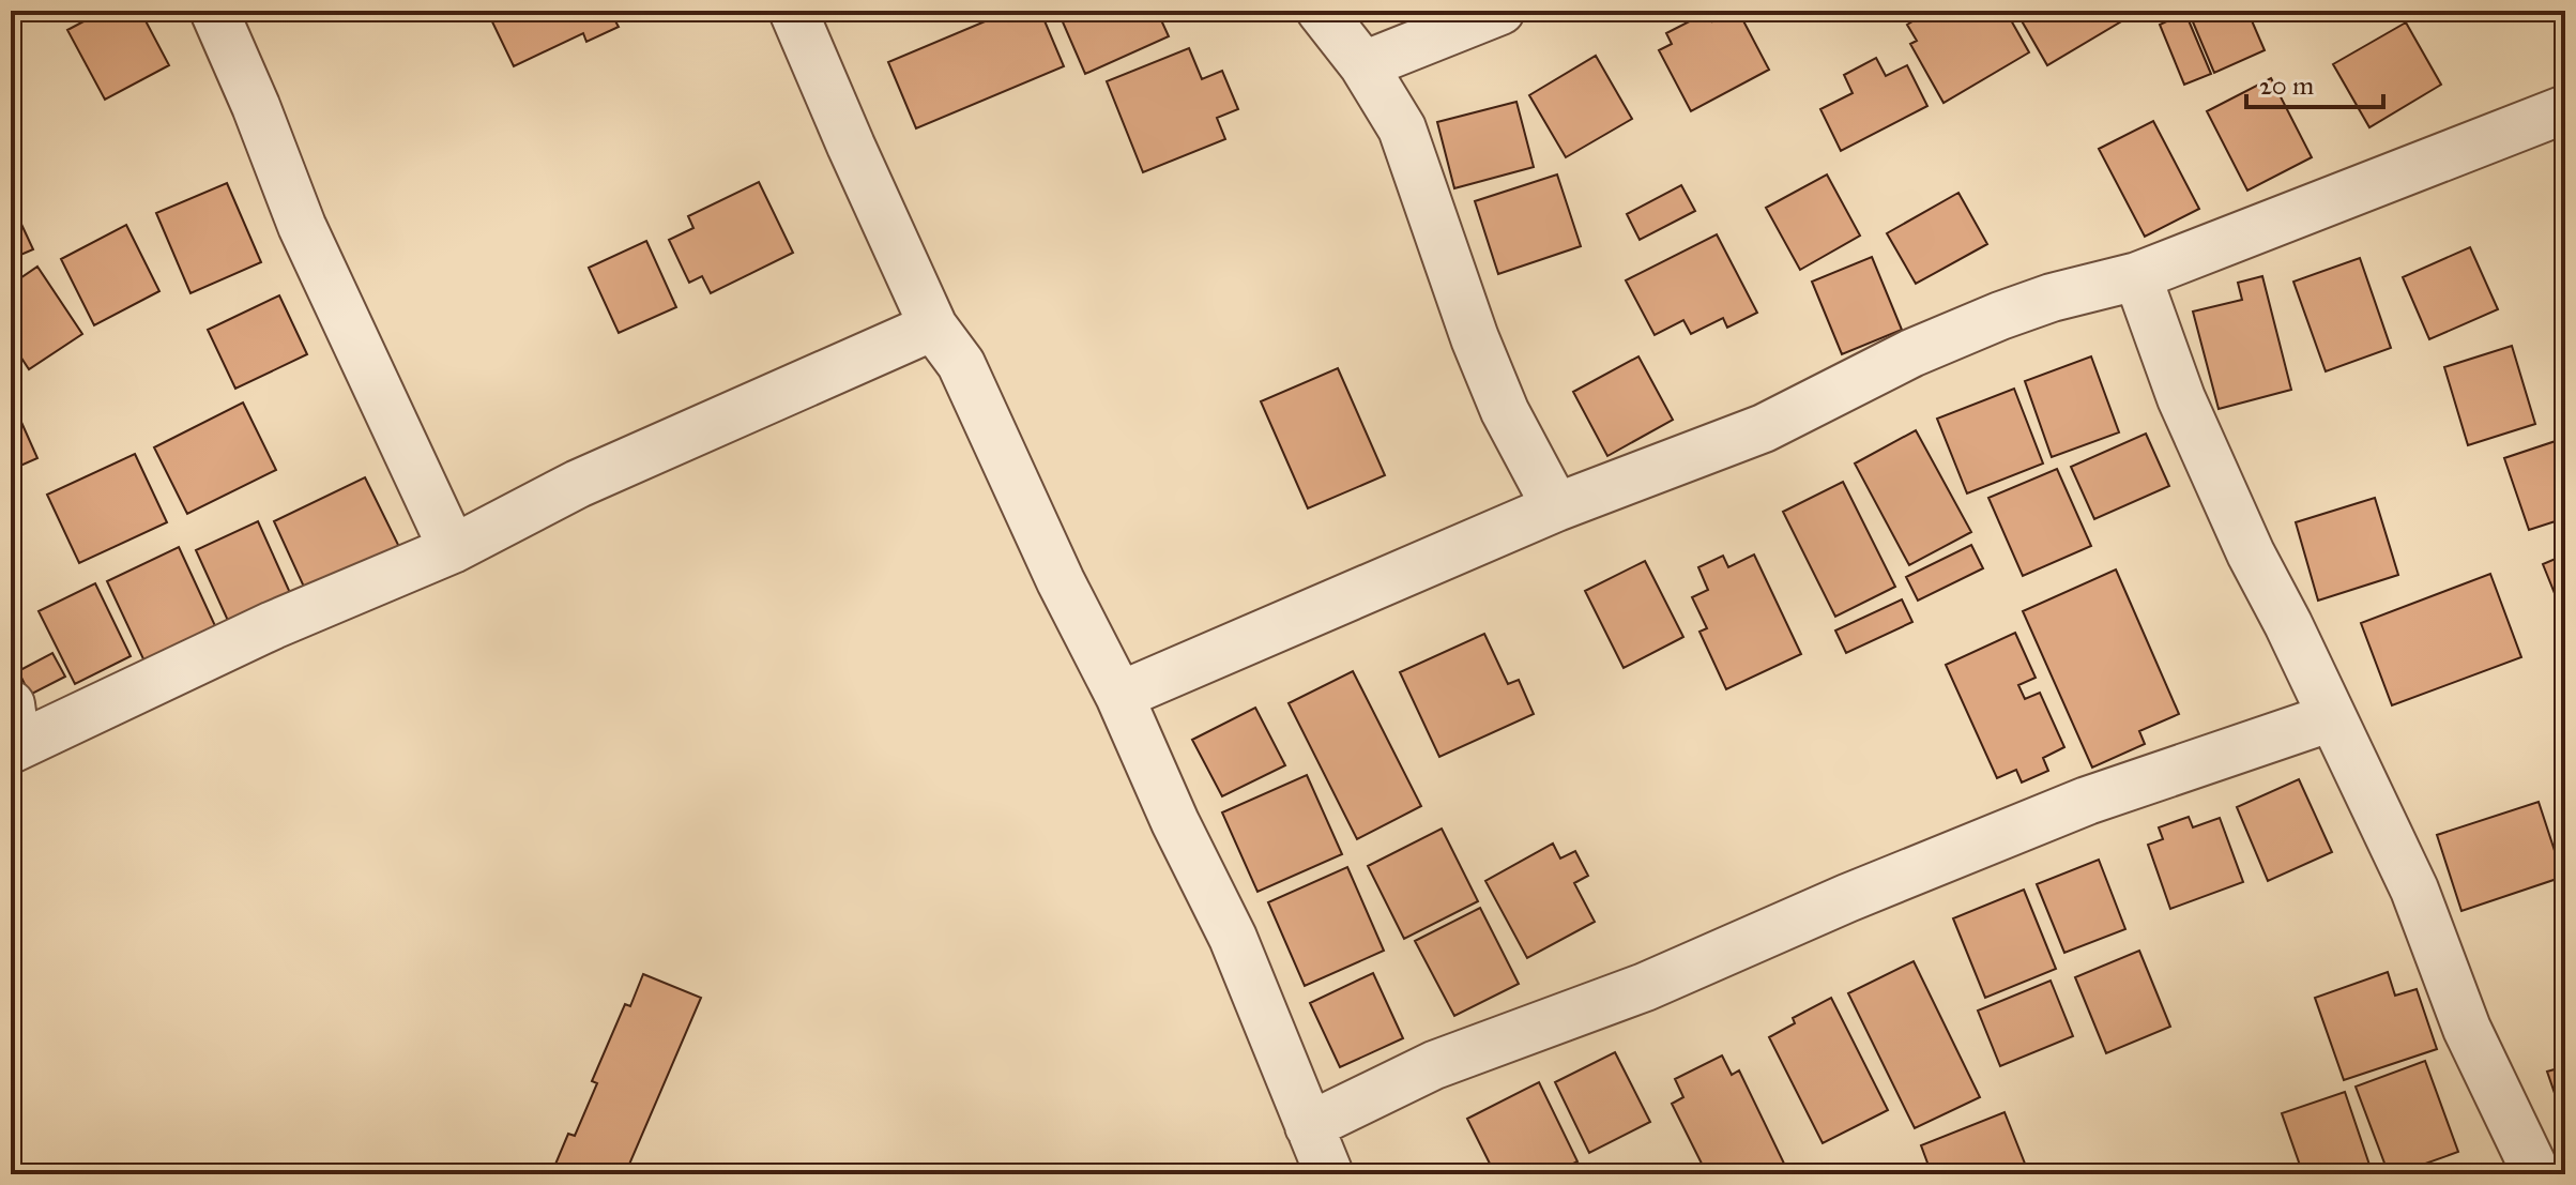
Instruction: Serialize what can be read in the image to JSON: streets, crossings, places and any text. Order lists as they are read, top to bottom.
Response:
{
  "scale_bar": "20 m"
}
